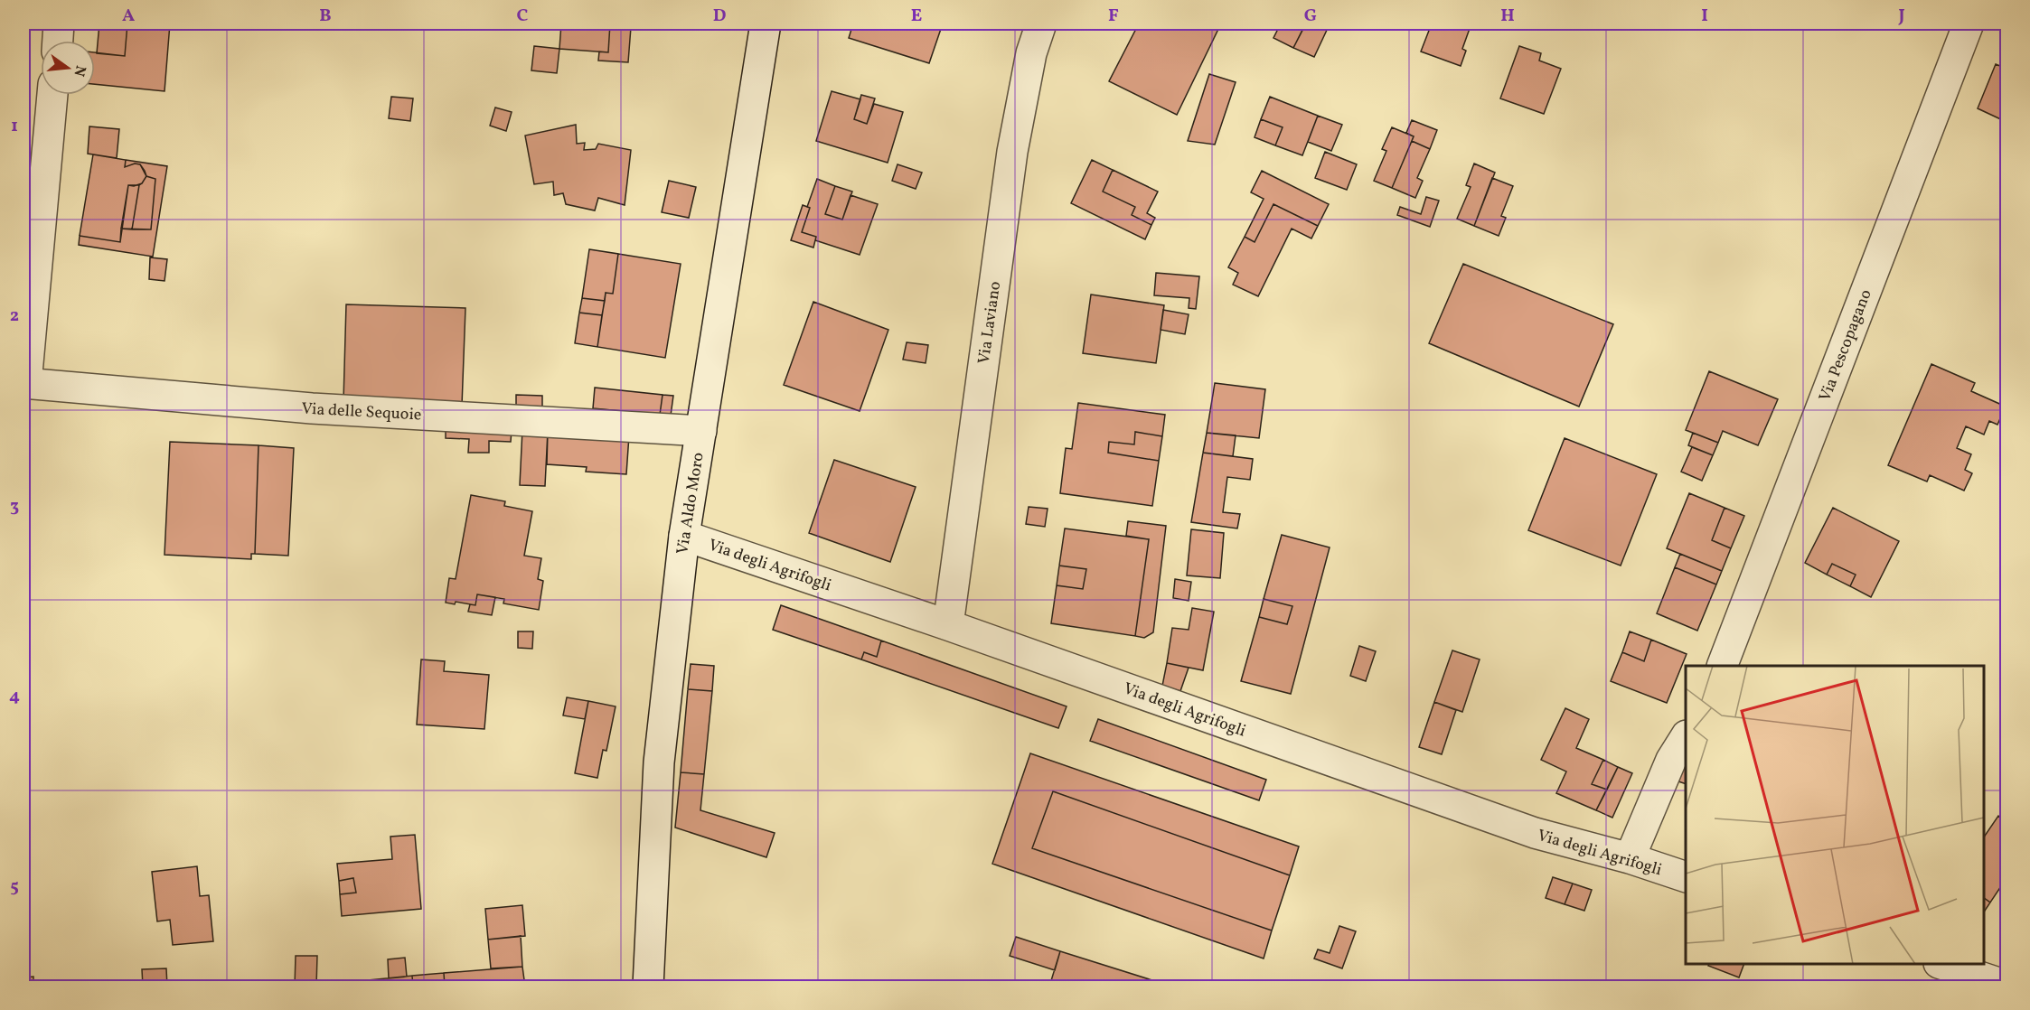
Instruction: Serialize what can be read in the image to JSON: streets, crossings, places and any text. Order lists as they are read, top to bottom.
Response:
{
  "streets": {
    "street": [
      "Via Laviano",
      "Via Pescopagano",
      "Via delle Sequoie",
      "Via Aldo Moro",
      "Via degli Agrifogli"
    ]
  },
  "crossings": [
    ["Via Laviano", "Via degli Agrifogli"],
    ["Via delle Sequoie", "Via Aldo Moro"],
    ["Via Aldo Moro", "Via degli Agrifogli"]
  ],
  "north": "right",
  "grid": {
    "columns": [
      "A",
      "B",
      "C",
      "D",
      "E",
      "F",
      "G",
      "H",
      "I",
      "J"
    ],
    "rows": [
      "1",
      "2",
      "3",
      "4",
      "5"
    ]
  }
}
